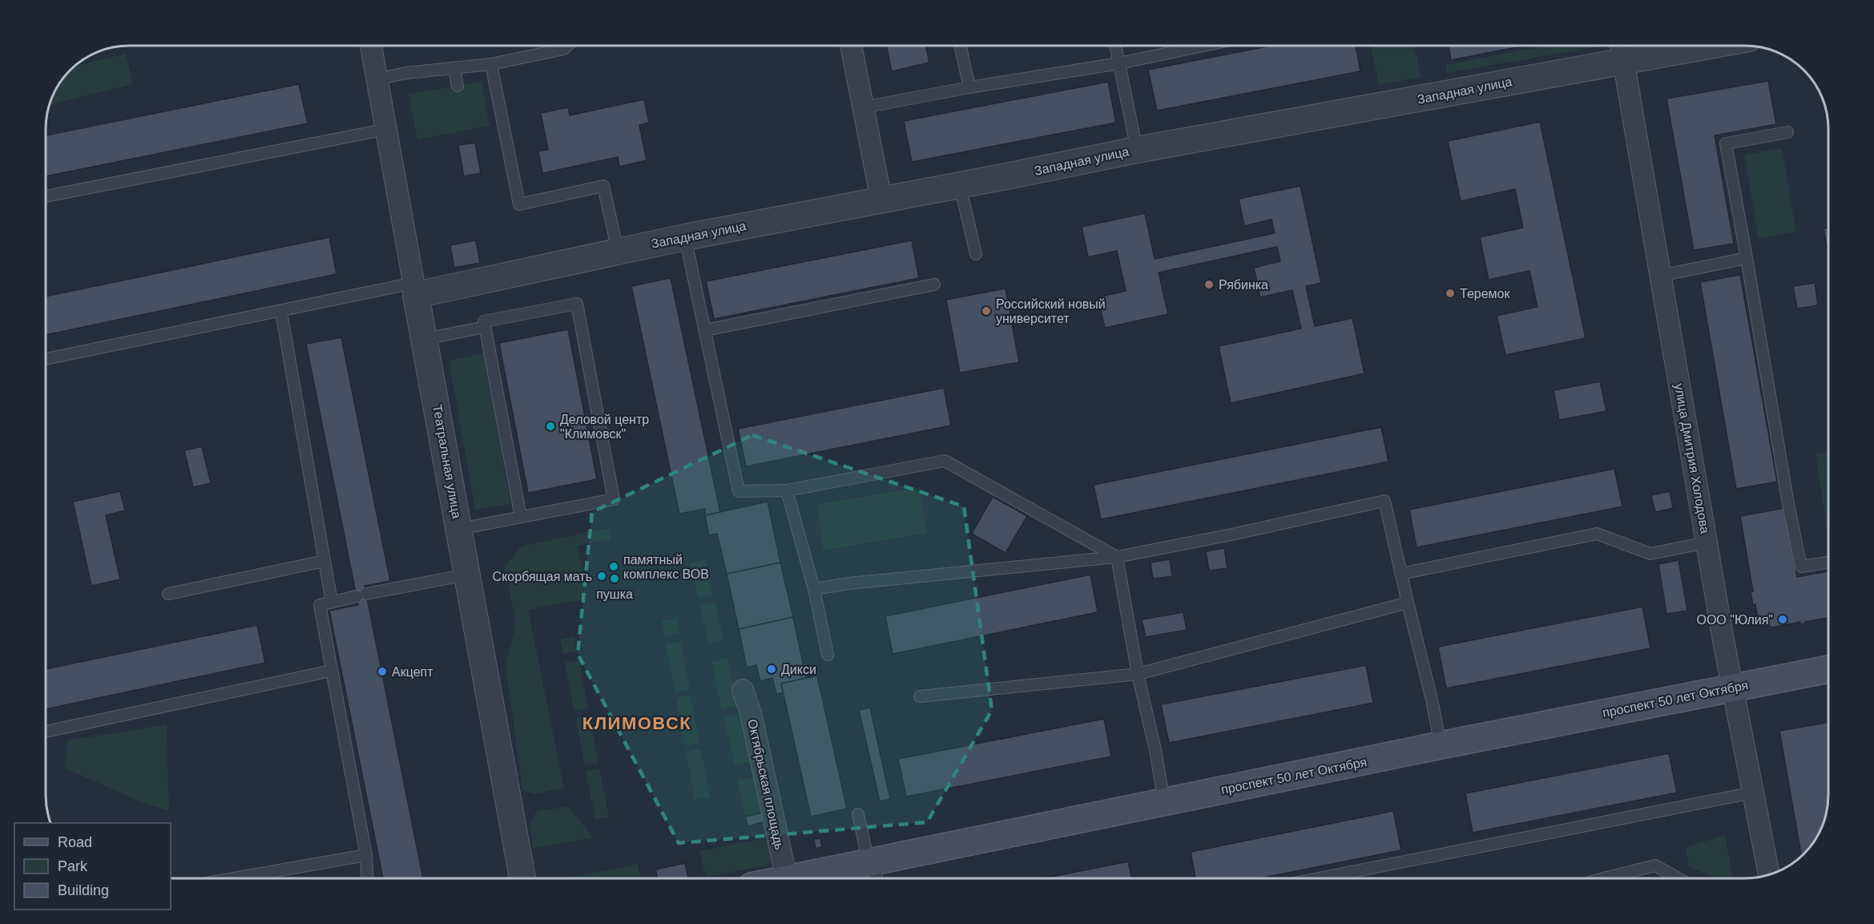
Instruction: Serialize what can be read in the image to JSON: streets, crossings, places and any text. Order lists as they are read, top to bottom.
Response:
{
  "streets": {
    "main road": ["проспект 50 лет Октября"],
    "street": [
      "Западная улица",
      "улица Дмитрия Холодова",
      "Театральная улица",
      "Октябрьская площадь"
    ]
  },
  "crossings": [
    ["Западная улица", "улица Дмитрия Холодова"],
    ["Западная улица", "Театральная улица"],
    ["улица Дмитрия Холодова", "проспект 50 лет Октября"]
  ],
  "districts": ["КЛИМОВСК"],
  "places": [
    "Рябинка",
    "Теремок",
    "Российский новый университет",
    "Деловой центр \"Климовск\"",
    "памятный комплекс ВОВ",
    "Скорбящая мать",
    "пушка",
    "ООО \"Юлия\"",
    "Дикси",
    "Акцепт"
  ],
  "legend": ["Road", "Park", "Building"]
}
